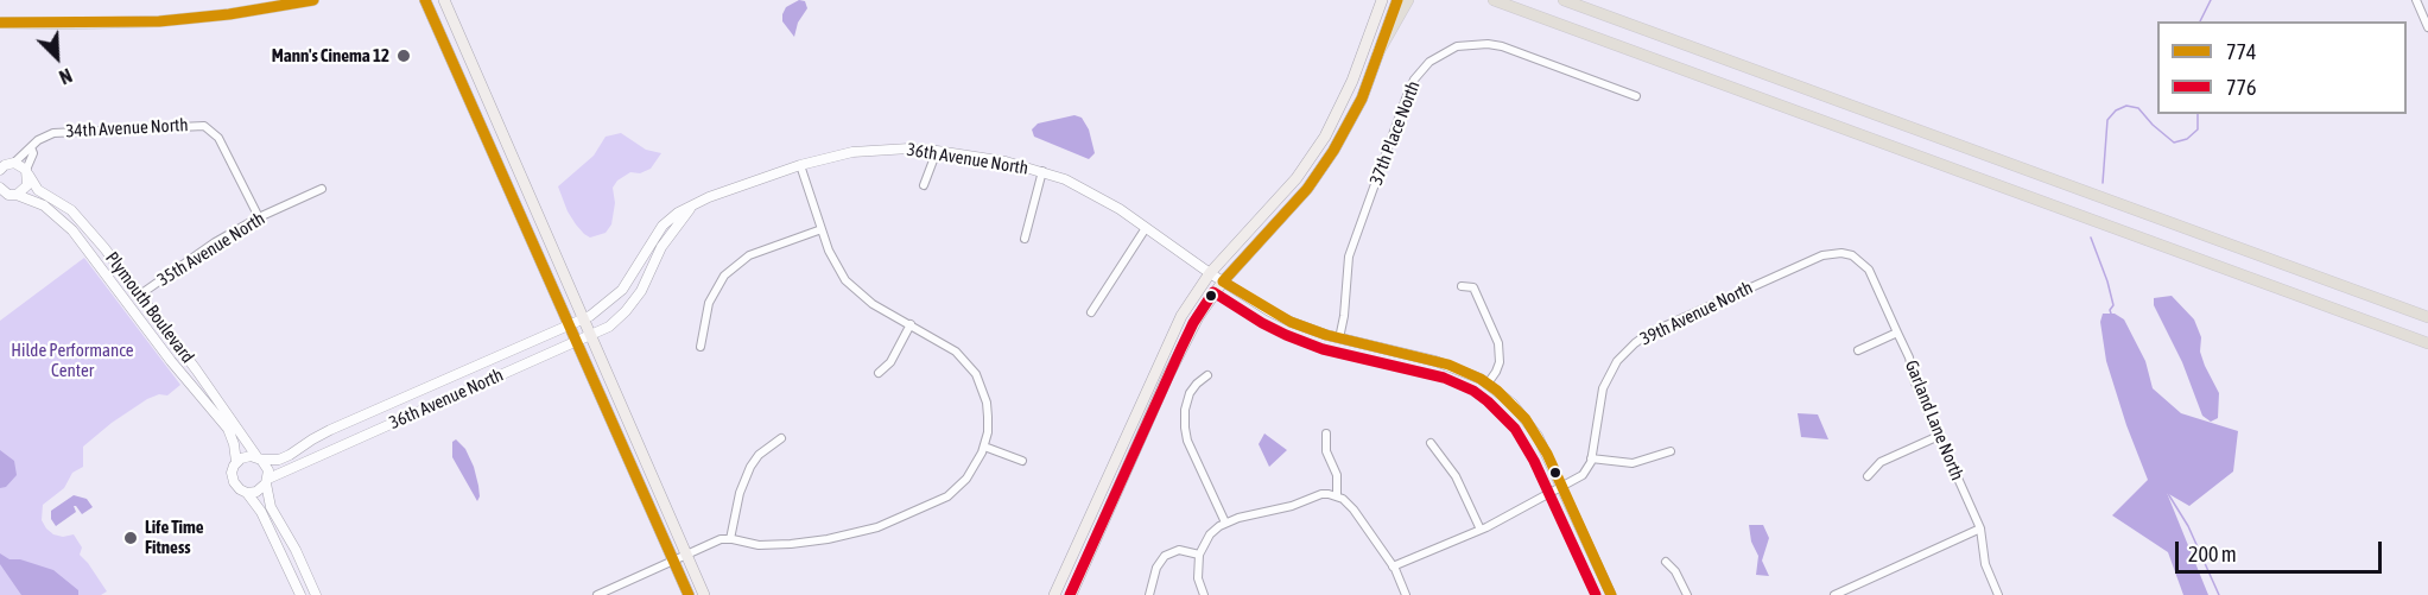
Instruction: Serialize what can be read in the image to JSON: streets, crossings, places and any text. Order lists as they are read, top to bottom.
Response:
{
  "streets": {
    "street": [
      "34th Avenue North",
      "37th Place North",
      "36th Avenue North",
      "35th Avenue North",
      "Plymouth Boulevard",
      "39th Avenue North",
      "Garland Lane North"
    ]
  },
  "crossings": [
    ["34th Avenue North", "35th Avenue North"],
    ["34th Avenue North", "Plymouth Boulevard"],
    ["37th Place North", "36th Avenue North"],
    ["36th Avenue North", "Plymouth Boulevard"],
    ["35th Avenue North", "Plymouth Boulevard"],
    ["39th Avenue North", "Garland Lane North"]
  ],
  "parks": ["Hilde Performance Center"],
  "places": ["Mann's Cinema 12", "Life Time Fitness"],
  "lines": ["transit line 774", "transit line 776"],
  "legend": ["774", "776"],
  "scale_bar": "200 m",
  "north": "bottom right"
}
